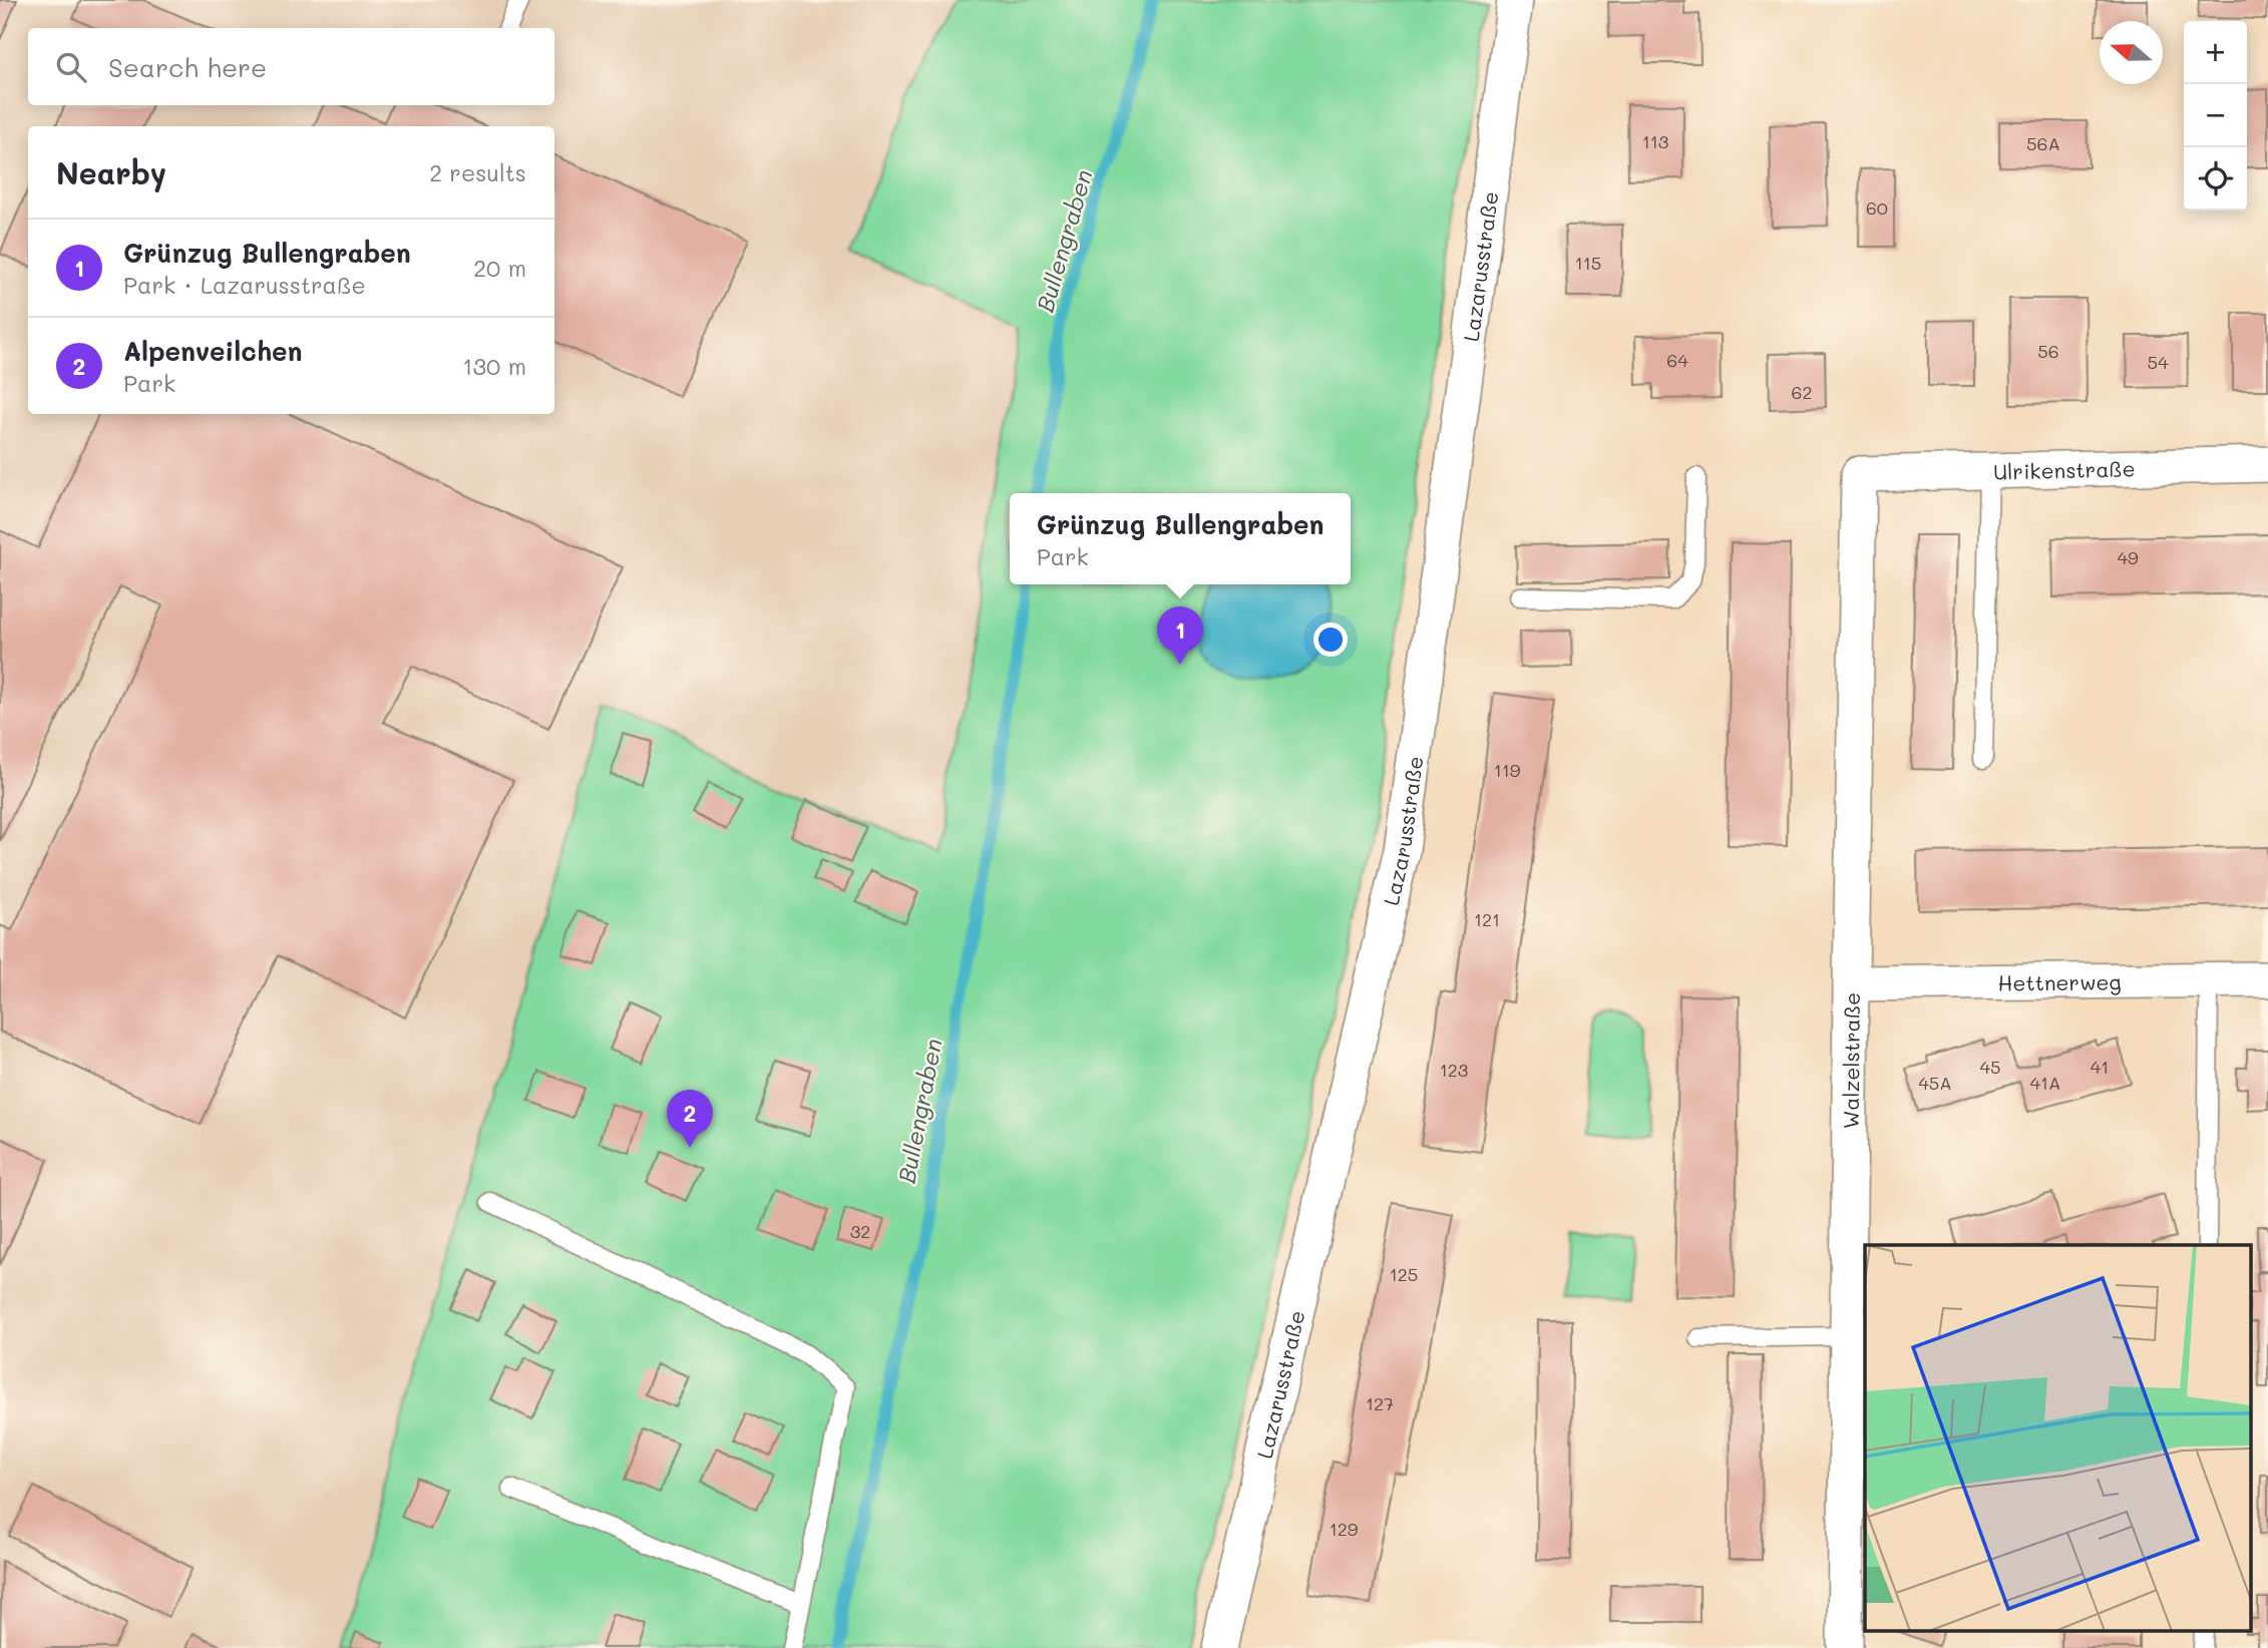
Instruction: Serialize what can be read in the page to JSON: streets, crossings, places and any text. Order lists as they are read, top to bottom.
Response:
{
  "streets": {
    "street": [
      "Lazarusstraße",
      "Ulrikenstraße",
      "Hettnerweg",
      "Walzelstraße"
    ]
  },
  "crossings": [
    ["Ulrikenstraße", "Walzelstraße"],
    ["Hettnerweg", "Walzelstraße"]
  ],
  "water": ["Bullengraben"],
  "house_numbers": [
    "113",
    "56A",
    "60",
    "115",
    "56",
    "64",
    "54",
    "62",
    "49",
    "119",
    "121",
    "45",
    "41",
    "123",
    "45A",
    "41A",
    "32",
    "125",
    "127",
    "129"
  ],
  "north": "left",
  "page": {
    "map_buttons": ["+", "−"],
    "search": "Search here",
    "heading": ["Nearby", "2 results"],
    "list": [
      {
        "mark": "1",
        "name": "Grünzug Bullengraben",
        "note": "Park · Lazarusstraße",
        "value": "20 m"
      },
      {
        "mark": "2",
        "name": "Alpenveilchen",
        "note": "Park",
        "value": "130 m"
      }
    ],
    "popup": ["Grünzug Bullengraben", "Park"],
    "pins": ["1", "2"]
  }
}
